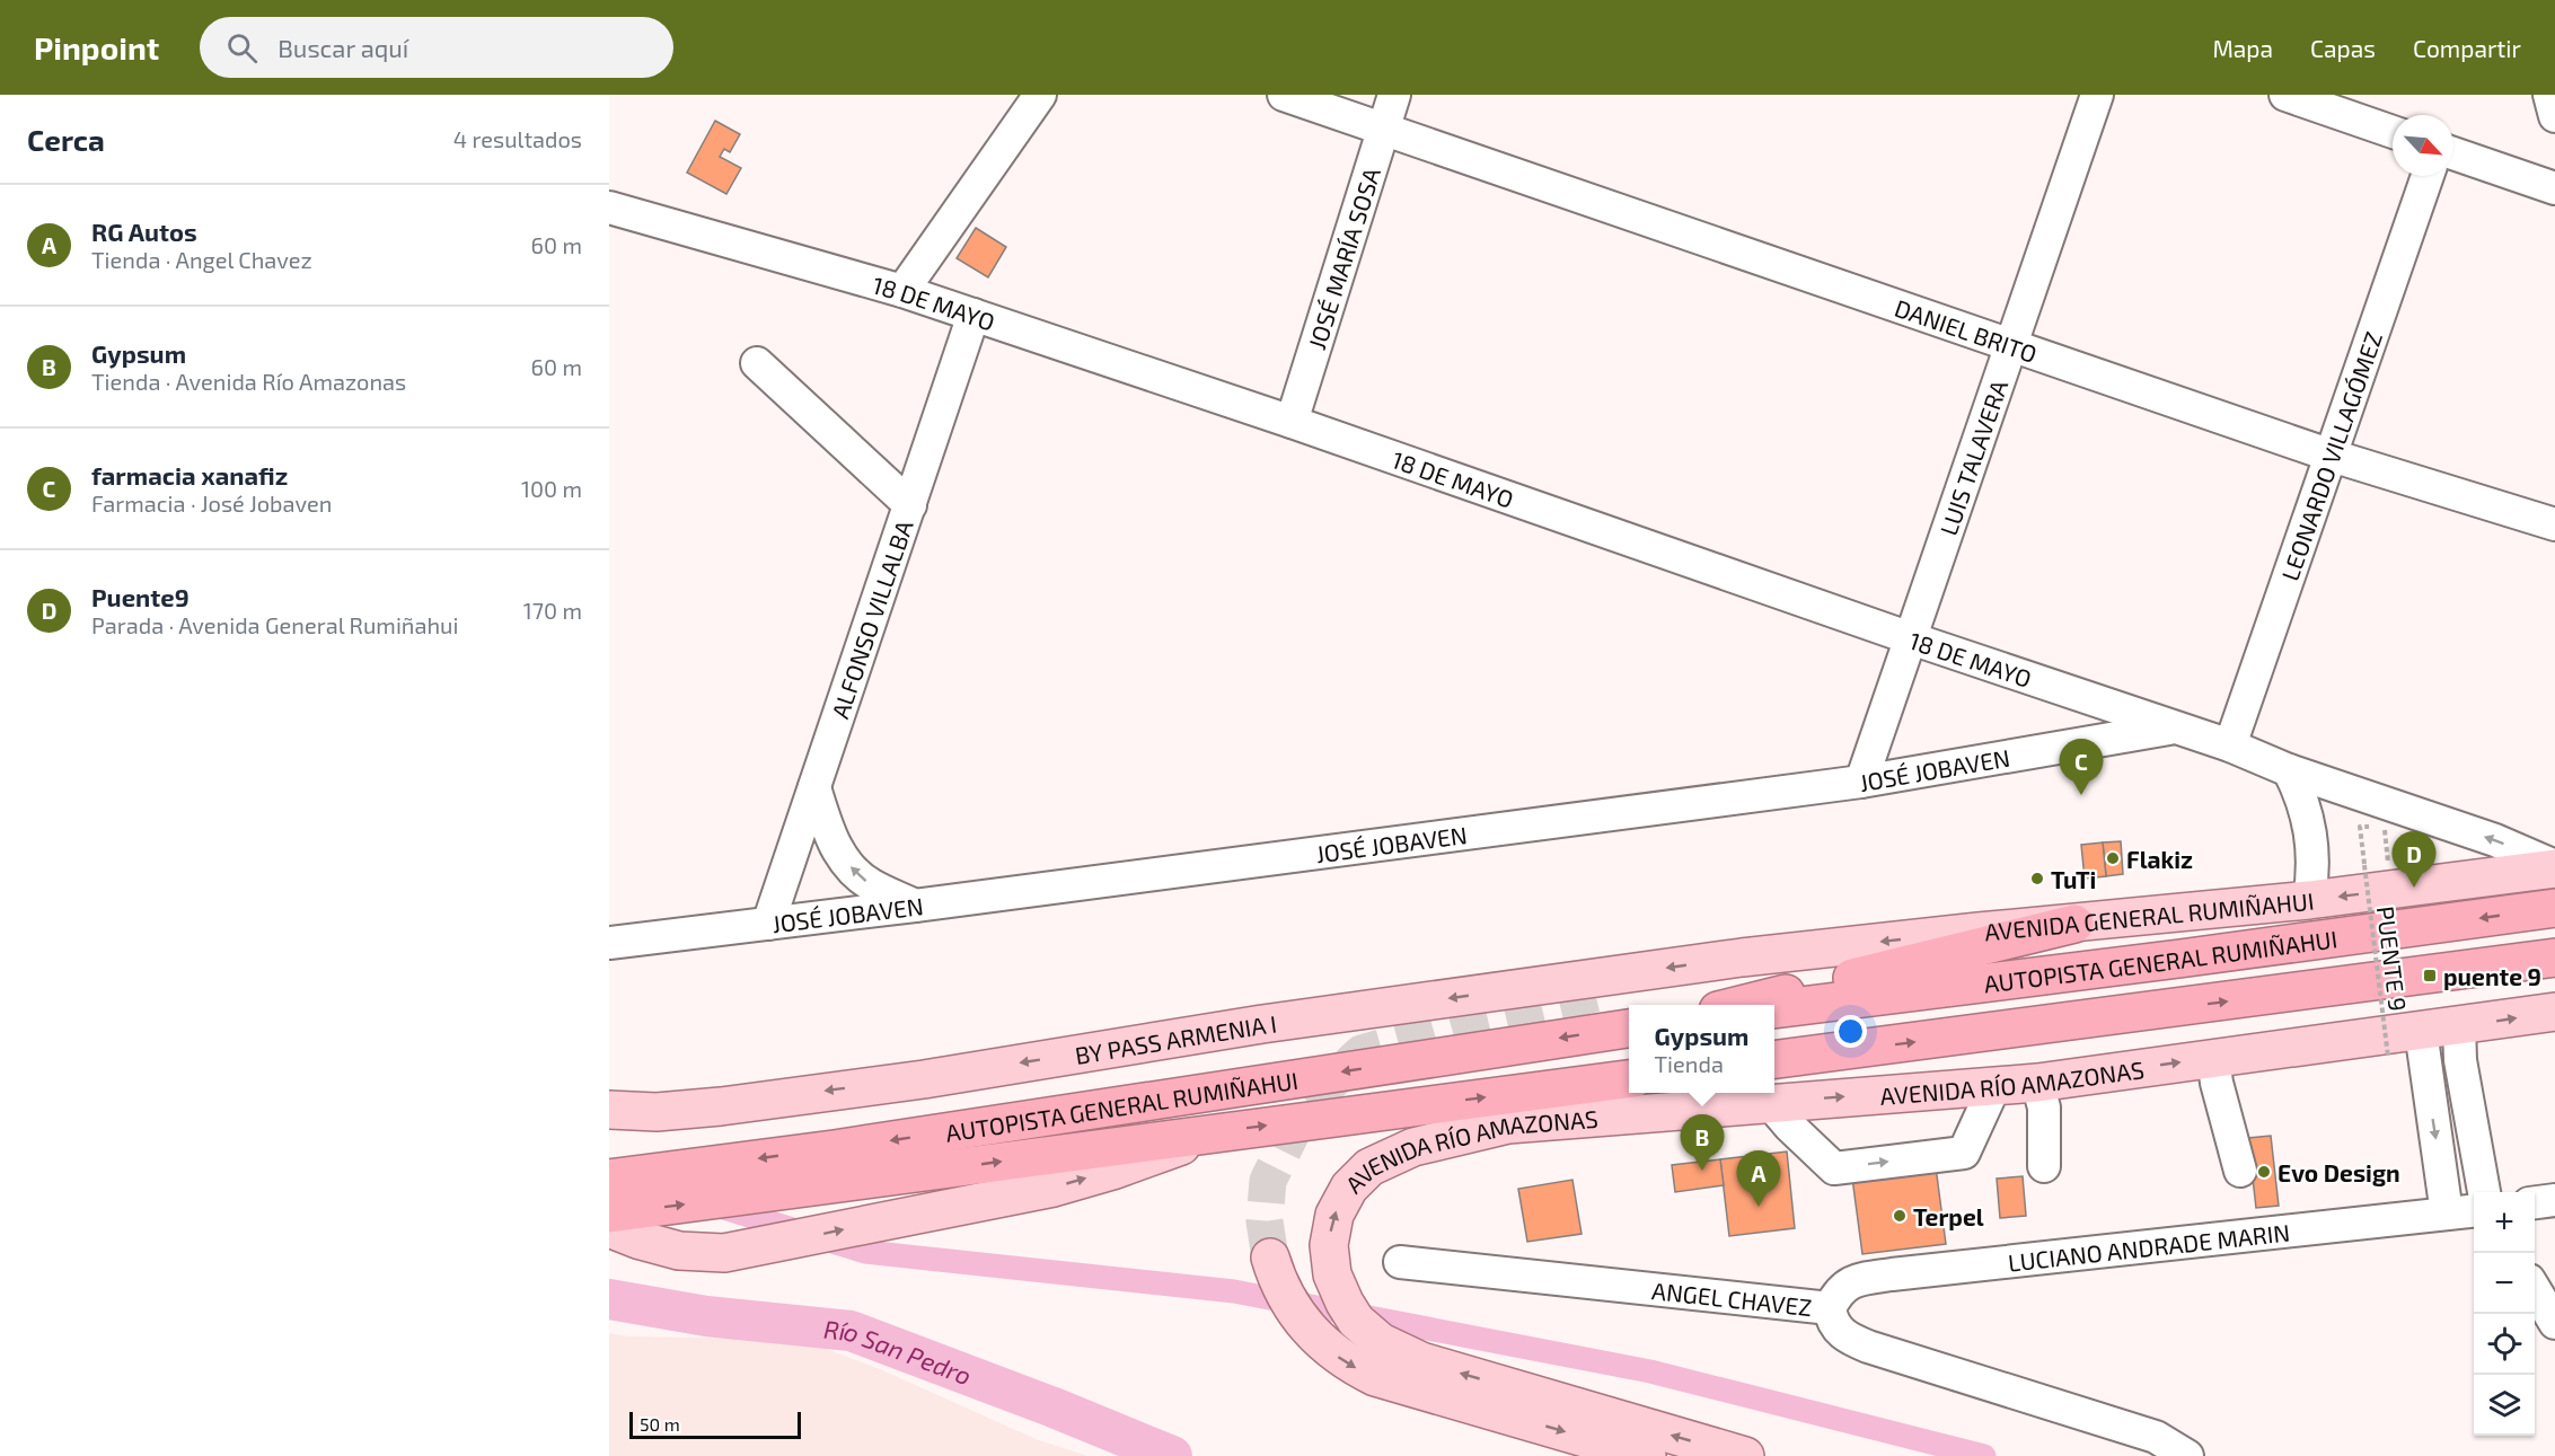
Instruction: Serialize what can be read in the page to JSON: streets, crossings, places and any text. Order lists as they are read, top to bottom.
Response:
{
  "streets": {
    "highway": ["AUTOPISTA GENERAL RUMIÑAHUI"],
    "main road": ["AVENIDA GENERAL RUMIÑAHUI", "BY PASS ARMENIA I", "AVENIDA RÍO AMAZONAS"],
    "street": [
      "JOSÉ MARÍA SOSA",
      "18 DE MAYO",
      "DANIEL BRITO",
      "LEONARDO VILLAGÓMEZ",
      "LUIS TALAVERA",
      "ALFONSO VILLALBA",
      "JOSÉ JOBAVEN",
      "LUCIANO ANDRADE MARIN",
      "ANGEL CHAVEZ"
    ],
    "path": ["PUENTE 9"]
  },
  "crossings": [
    ["JOSÉ MARÍA SOSA", "18 DE MAYO"],
    ["JOSÉ MARÍA SOSA", "DANIEL BRITO"],
    ["18 DE MAYO", "LEONARDO VILLAGÓMEZ"],
    ["18 DE MAYO", "LUIS TALAVERA"],
    ["18 DE MAYO", "ALFONSO VILLALBA"],
    ["18 DE MAYO", "JOSÉ JOBAVEN"],
    ["18 DE MAYO", "AVENIDA GENERAL RUMIÑAHUI"],
    ["DANIEL BRITO", "LEONARDO VILLAGÓMEZ"],
    ["DANIEL BRITO", "LUIS TALAVERA"],
    ["LUIS TALAVERA", "JOSÉ JOBAVEN"],
    ["ALFONSO VILLALBA", "JOSÉ JOBAVEN"],
    ["AVENIDA GENERAL RUMIÑAHUI", "BY PASS ARMENIA I"],
    ["LUCIANO ANDRADE MARIN", "ANGEL CHAVEZ"]
  ],
  "one_way": ["AVENIDA GENERAL RUMIÑAHUI"],
  "water": ["Río San Pedro"],
  "places": {
    "other": [
      "Flakiz",
      "TuTi",
      "Evo Design",
      "Terpel"
    ],
    "transit": ["puente 9"]
  },
  "scale_bar": "50 m",
  "north": "bottom right",
  "page": {
    "header": "Pinpoint",
    "search": "Buscar aquí",
    "nav": ["Mapa", "Capas", "Compartir"],
    "heading": ["Cerca", "4 resultados"],
    "list": [
      {
        "mark": "A",
        "name": "RG Autos",
        "note": "Tienda · Angel Chavez",
        "value": "60 m"
      },
      {
        "mark": "B",
        "name": "Gypsum",
        "note": "Tienda · Avenida Río Amazonas",
        "value": "60 m"
      },
      {
        "mark": "C",
        "name": "farmacia xanafiz",
        "note": "Farmacia · José Jobaven",
        "value": "100 m"
      },
      {
        "mark": "D",
        "name": "Puente9",
        "note": "Parada · Avenida General Rumiñahui",
        "value": "170 m"
      }
    ],
    "pins": [
      "C",
      "D",
      "B",
      "A"
    ],
    "popup": ["Gypsum", "Tienda"],
    "map_buttons": ["+", "−"],
    "scale": "50 m"
  }
}
